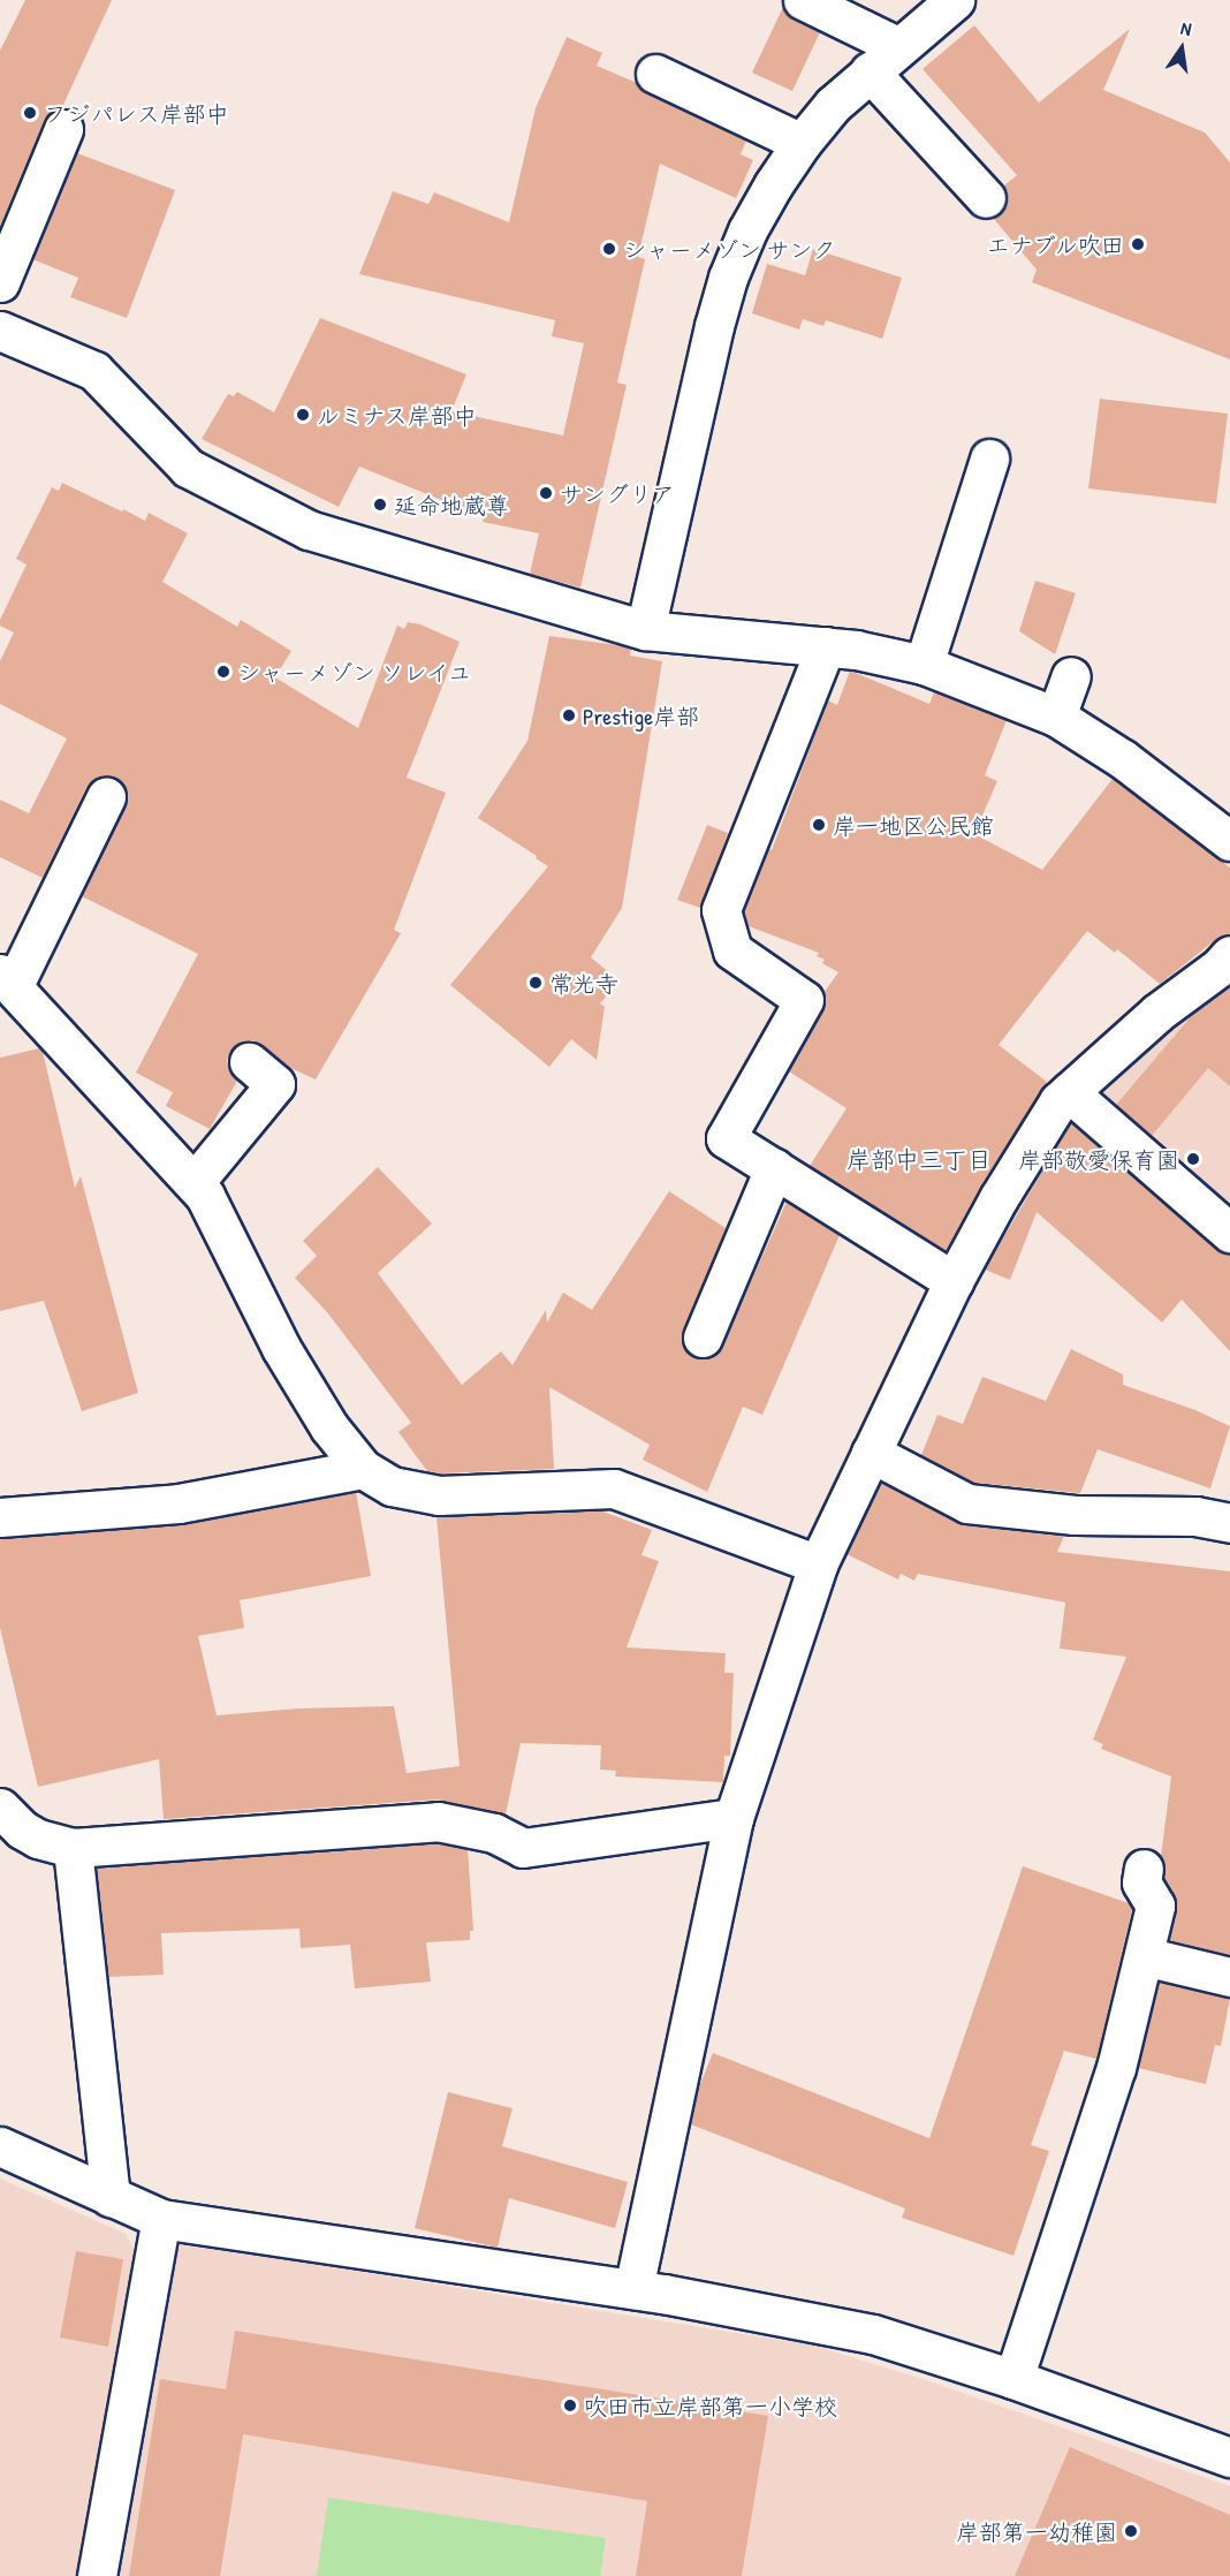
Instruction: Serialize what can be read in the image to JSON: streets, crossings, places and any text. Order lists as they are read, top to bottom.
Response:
{
  "districts": ["岸部中三丁目"],
  "places": [
    "フジパレス岸部中",
    "エナブル吹田",
    "シャーメゾン サンク",
    "ルミナス岸部中",
    "サングリア",
    "延命地蔵尊",
    "シャーメゾン ソレイユ",
    "Prestige岸部",
    "岸一地区公民館",
    "常光寺",
    "岸部敬愛保育園",
    "吹田市立岸部第一小学校",
    "岸部第一幼稚園"
  ],
  "north": "top"
}
